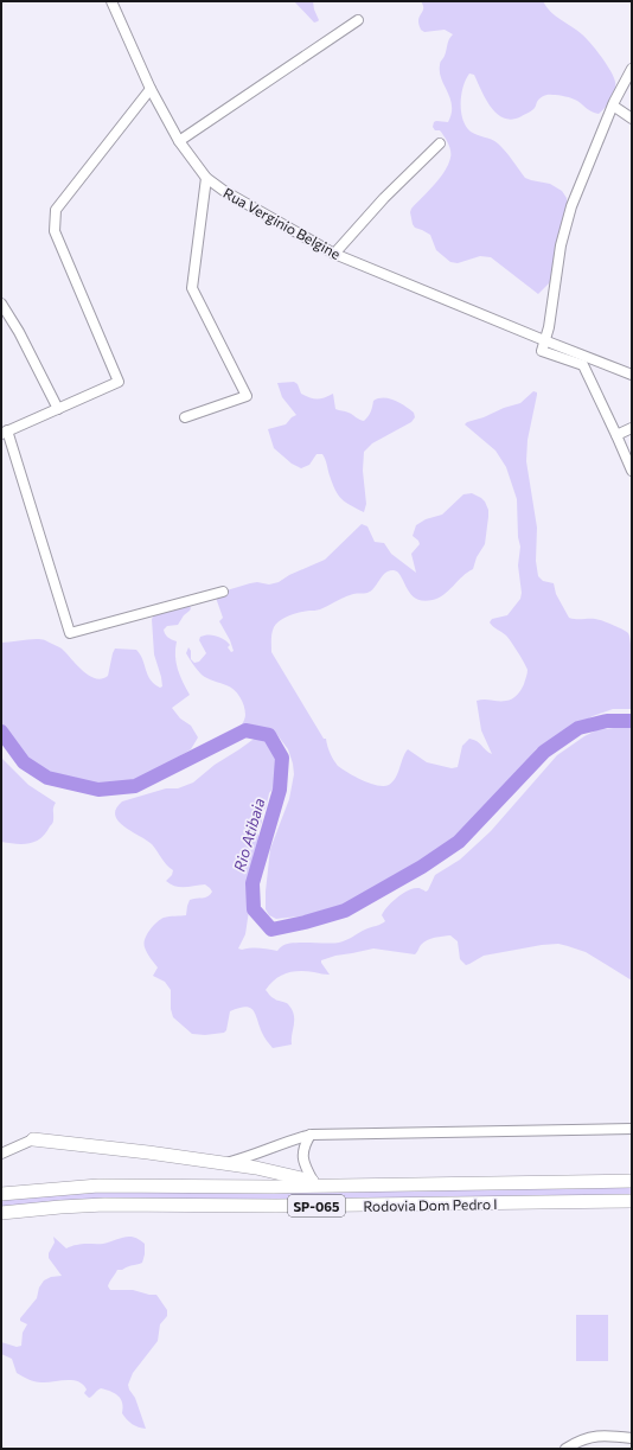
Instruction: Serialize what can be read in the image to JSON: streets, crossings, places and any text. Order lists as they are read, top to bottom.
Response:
{
  "streets": {
    "highway": ["Rodovia Dom Pedro I", "SP-065"],
    "street": ["Rua Verginio Belgine"]
  },
  "water": ["Rio Atibaia"]
}
